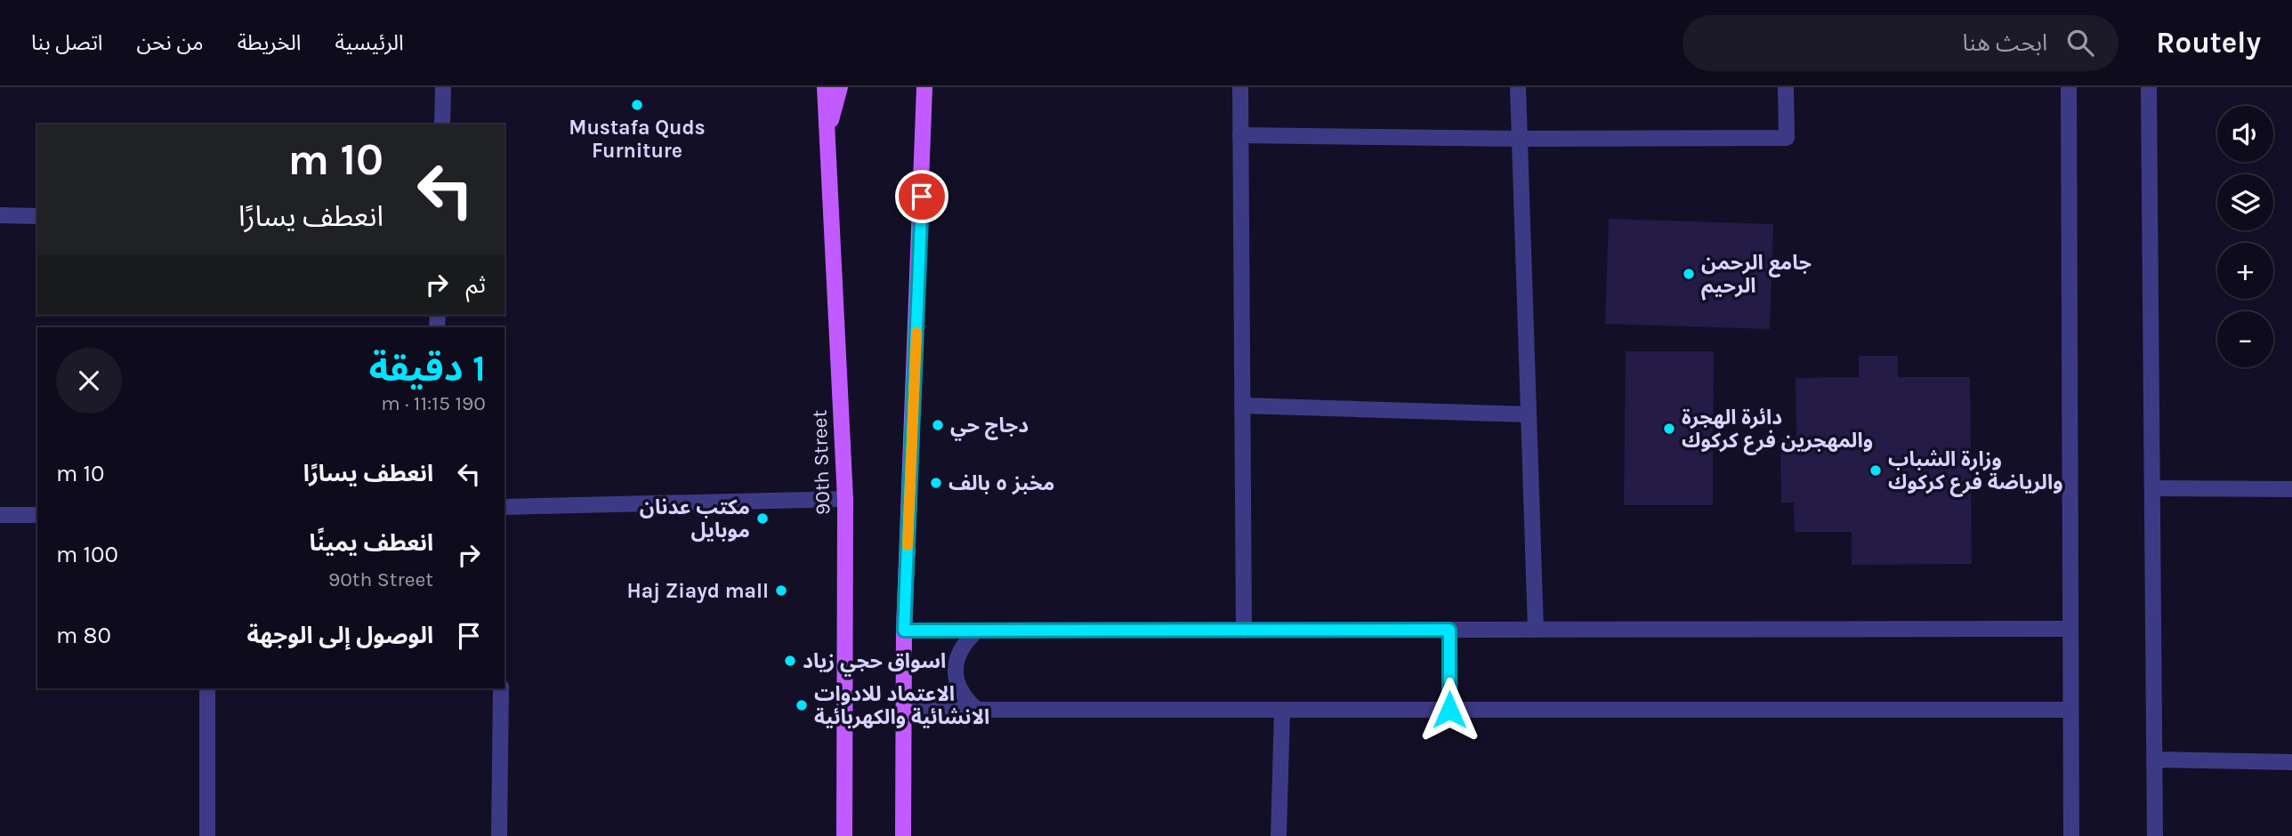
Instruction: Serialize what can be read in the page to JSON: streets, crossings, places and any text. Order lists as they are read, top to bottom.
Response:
{
  "streets": {
    "main road": ["90th Street"]
  },
  "places": [
    "Mustafa Quds Furniture",
    "جامع الرحمن الرحيم",
    "دجاج حي",
    "دائرة الهجرة والمهجرين فرع كركوك",
    "وزارة الشباب والرياضة فرع كركوك",
    "مخبز ٥ بالف",
    "مكتب عدنان موبايل",
    "Haj Ziayd mall",
    "اسواق حجي زياد",
    "الاعتماد للادوات الانشائية والكهربائية"
  ],
  "page": {
    "header": "Routely",
    "search": "ابحث هنا",
    "nav": [
      "الرئيسية",
      "الخريطة",
      "من نحن",
      "اتصل بنا"
    ],
    "map_buttons": ["+", "−"],
    "turn": ["10 m", "انعطف يسارًا"],
    "then": "ثم",
    "heading": ["1 دقيقة", "190 m · 11:15"],
    "list": [
      {
        "name": "انعطف يسارًا",
        "value": "10 m"
      },
      {
        "name": "انعطف يمينًا",
        "note": "90th Street",
        "value": "100 m"
      },
      {
        "name": "الوصول إلى الوجهة",
        "value": "80 m"
      }
    ]
  }
}
